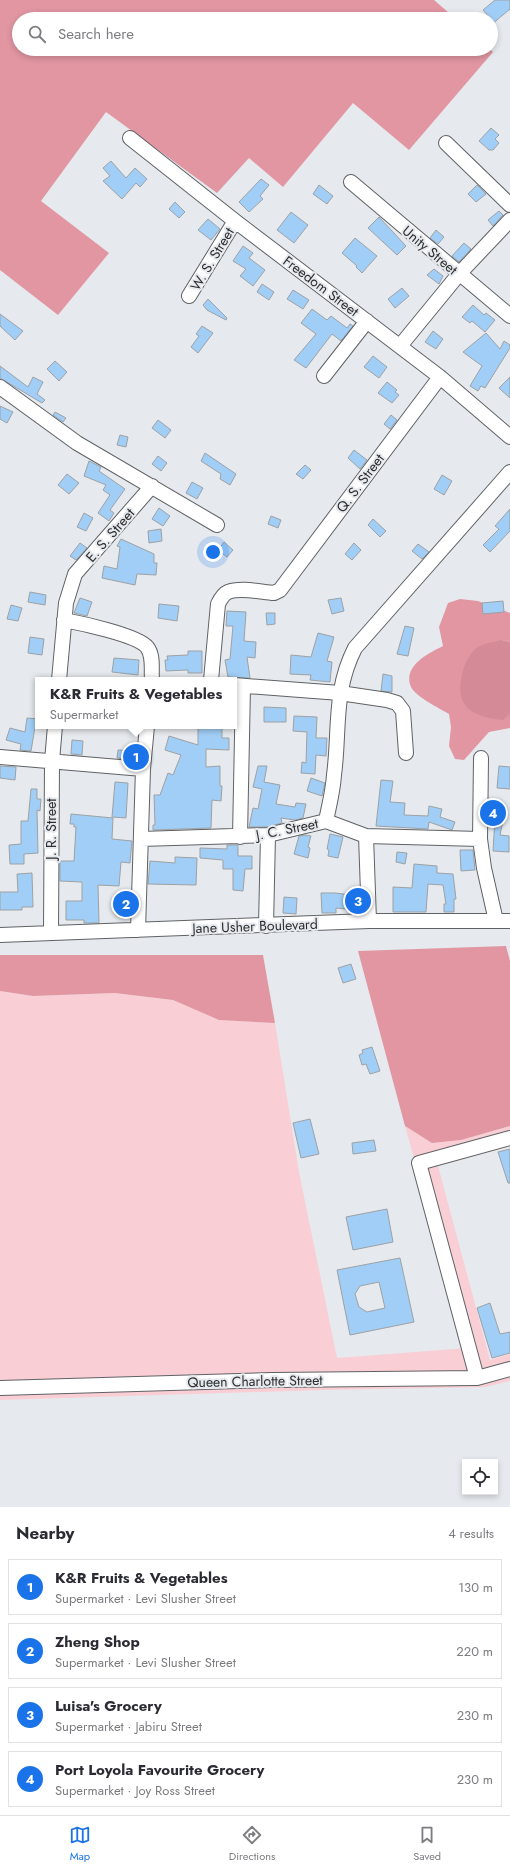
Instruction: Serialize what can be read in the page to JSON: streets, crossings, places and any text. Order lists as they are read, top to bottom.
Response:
{
  "streets": {
    "street": [
      "Unity Street",
      "W. S. Street",
      "Freedom Street",
      "Q. S. Street",
      "E. S. Street",
      "J. R. Street",
      "J. C. Street",
      "Jane Usher Boulevard",
      "Queen Charlotte Street"
    ]
  },
  "crossings": [
    ["W. S. Street", "Freedom Street"],
    ["Freedom Street", "Q. S. Street"],
    ["J. R. Street", "Jane Usher Boulevard"]
  ],
  "page": {
    "search": "Search here",
    "popup": ["K&R Fruits & Vegetables", "Supermarket"],
    "pins": [
      "1",
      "4",
      "3",
      "2"
    ],
    "heading": ["Nearby", "4 results"],
    "list": [
      {
        "mark": "1",
        "name": "K&R Fruits & Vegetables",
        "note": "Supermarket · Levi Slusher Street",
        "value": "130 m"
      },
      {
        "mark": "2",
        "name": "Zheng Shop",
        "note": "Supermarket · Levi Slusher Street",
        "value": "220 m"
      },
      {
        "mark": "3",
        "name": "Luisa's Grocery",
        "note": "Supermarket · Jabiru Street",
        "value": "230 m"
      },
      {
        "mark": "4",
        "name": "Port Loyola Favourite Grocery",
        "note": "Supermarket · Joy Ross Street",
        "value": "230 m"
      }
    ],
    "nav": ["Map", "Directions", "Saved"]
  }
}
